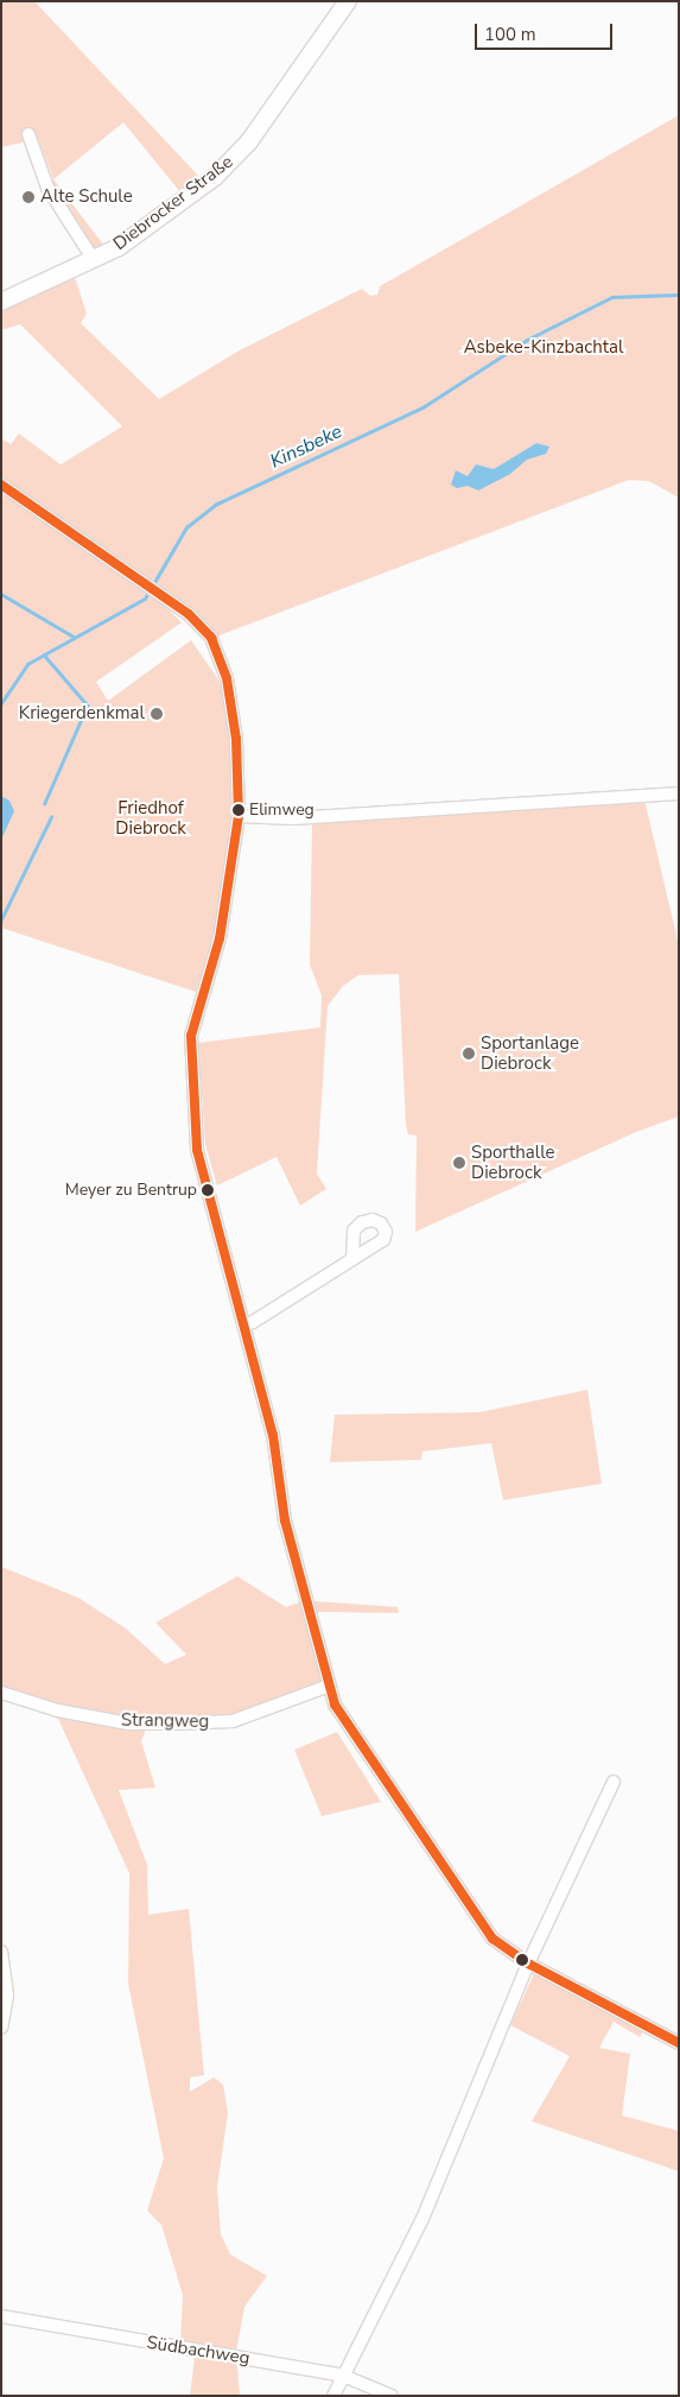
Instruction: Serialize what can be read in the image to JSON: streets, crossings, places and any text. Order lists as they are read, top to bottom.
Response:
{
  "streets": {
    "main road": ["Diebrocker Straße"],
    "street": ["Strangweg", "Südbachweg"]
  },
  "water": ["Kinsbeke"],
  "parks": ["Asbeke-Kinzbachtal", "Friedhof Diebrock"],
  "places": [
    "Alte Schule",
    "Kriegerdenkmal",
    "Elimweg",
    "Sportanlage Diebrock",
    "Sporthalle Diebrock",
    "Meyer zu Bentrup"
  ],
  "scale_bar": "100 m"
}
